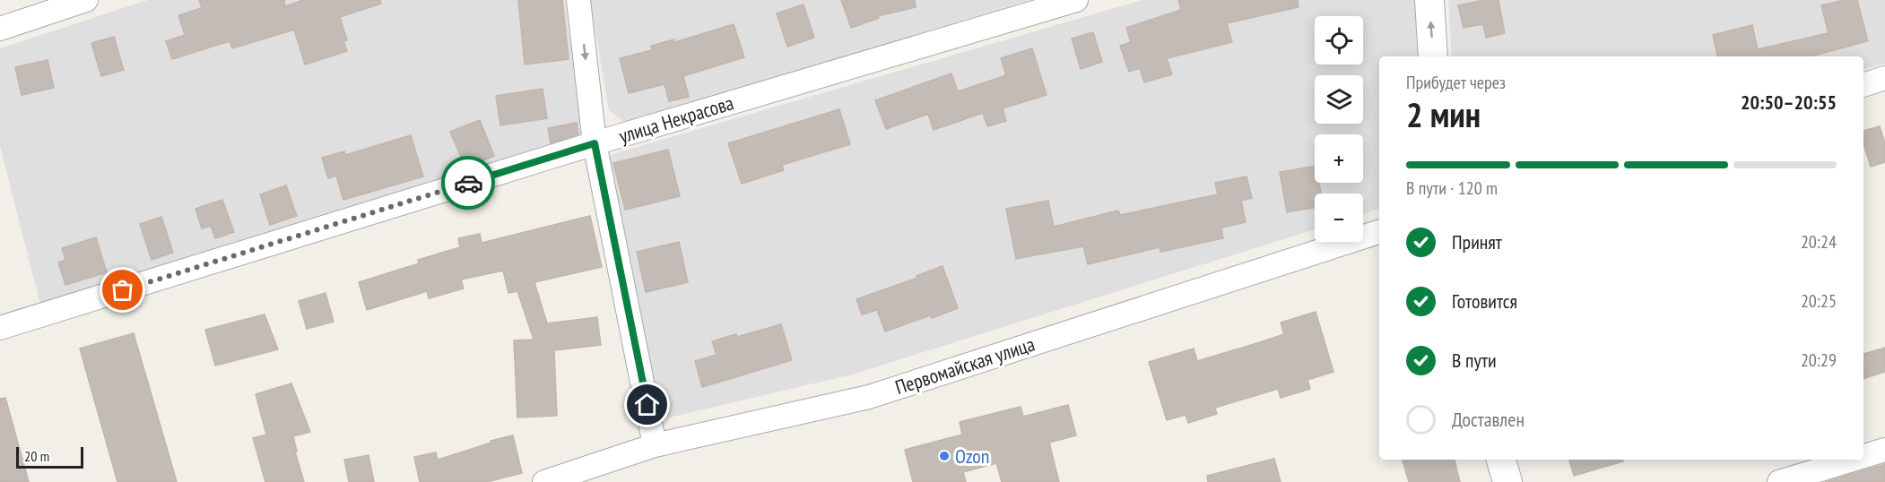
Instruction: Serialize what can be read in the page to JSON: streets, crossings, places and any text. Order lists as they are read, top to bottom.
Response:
{
  "streets": {
    "street": ["улица Некрасова", "Первомайская улица"]
  },
  "places": ["Ozon"],
  "scale_bar": "20 m",
  "page": {
    "map_buttons": ["+", "−"],
    "heading": ["2 мин", "Прибудет через", "20:50–20:55"],
    "bar": "В пути · 120 m",
    "list": [
      ["Принят", "20:24"],
      ["Готовится", "20:25"],
      ["В пути", "20:29"],
      "Доставлен"
    ],
    "scale": "20 m"
  }
}
